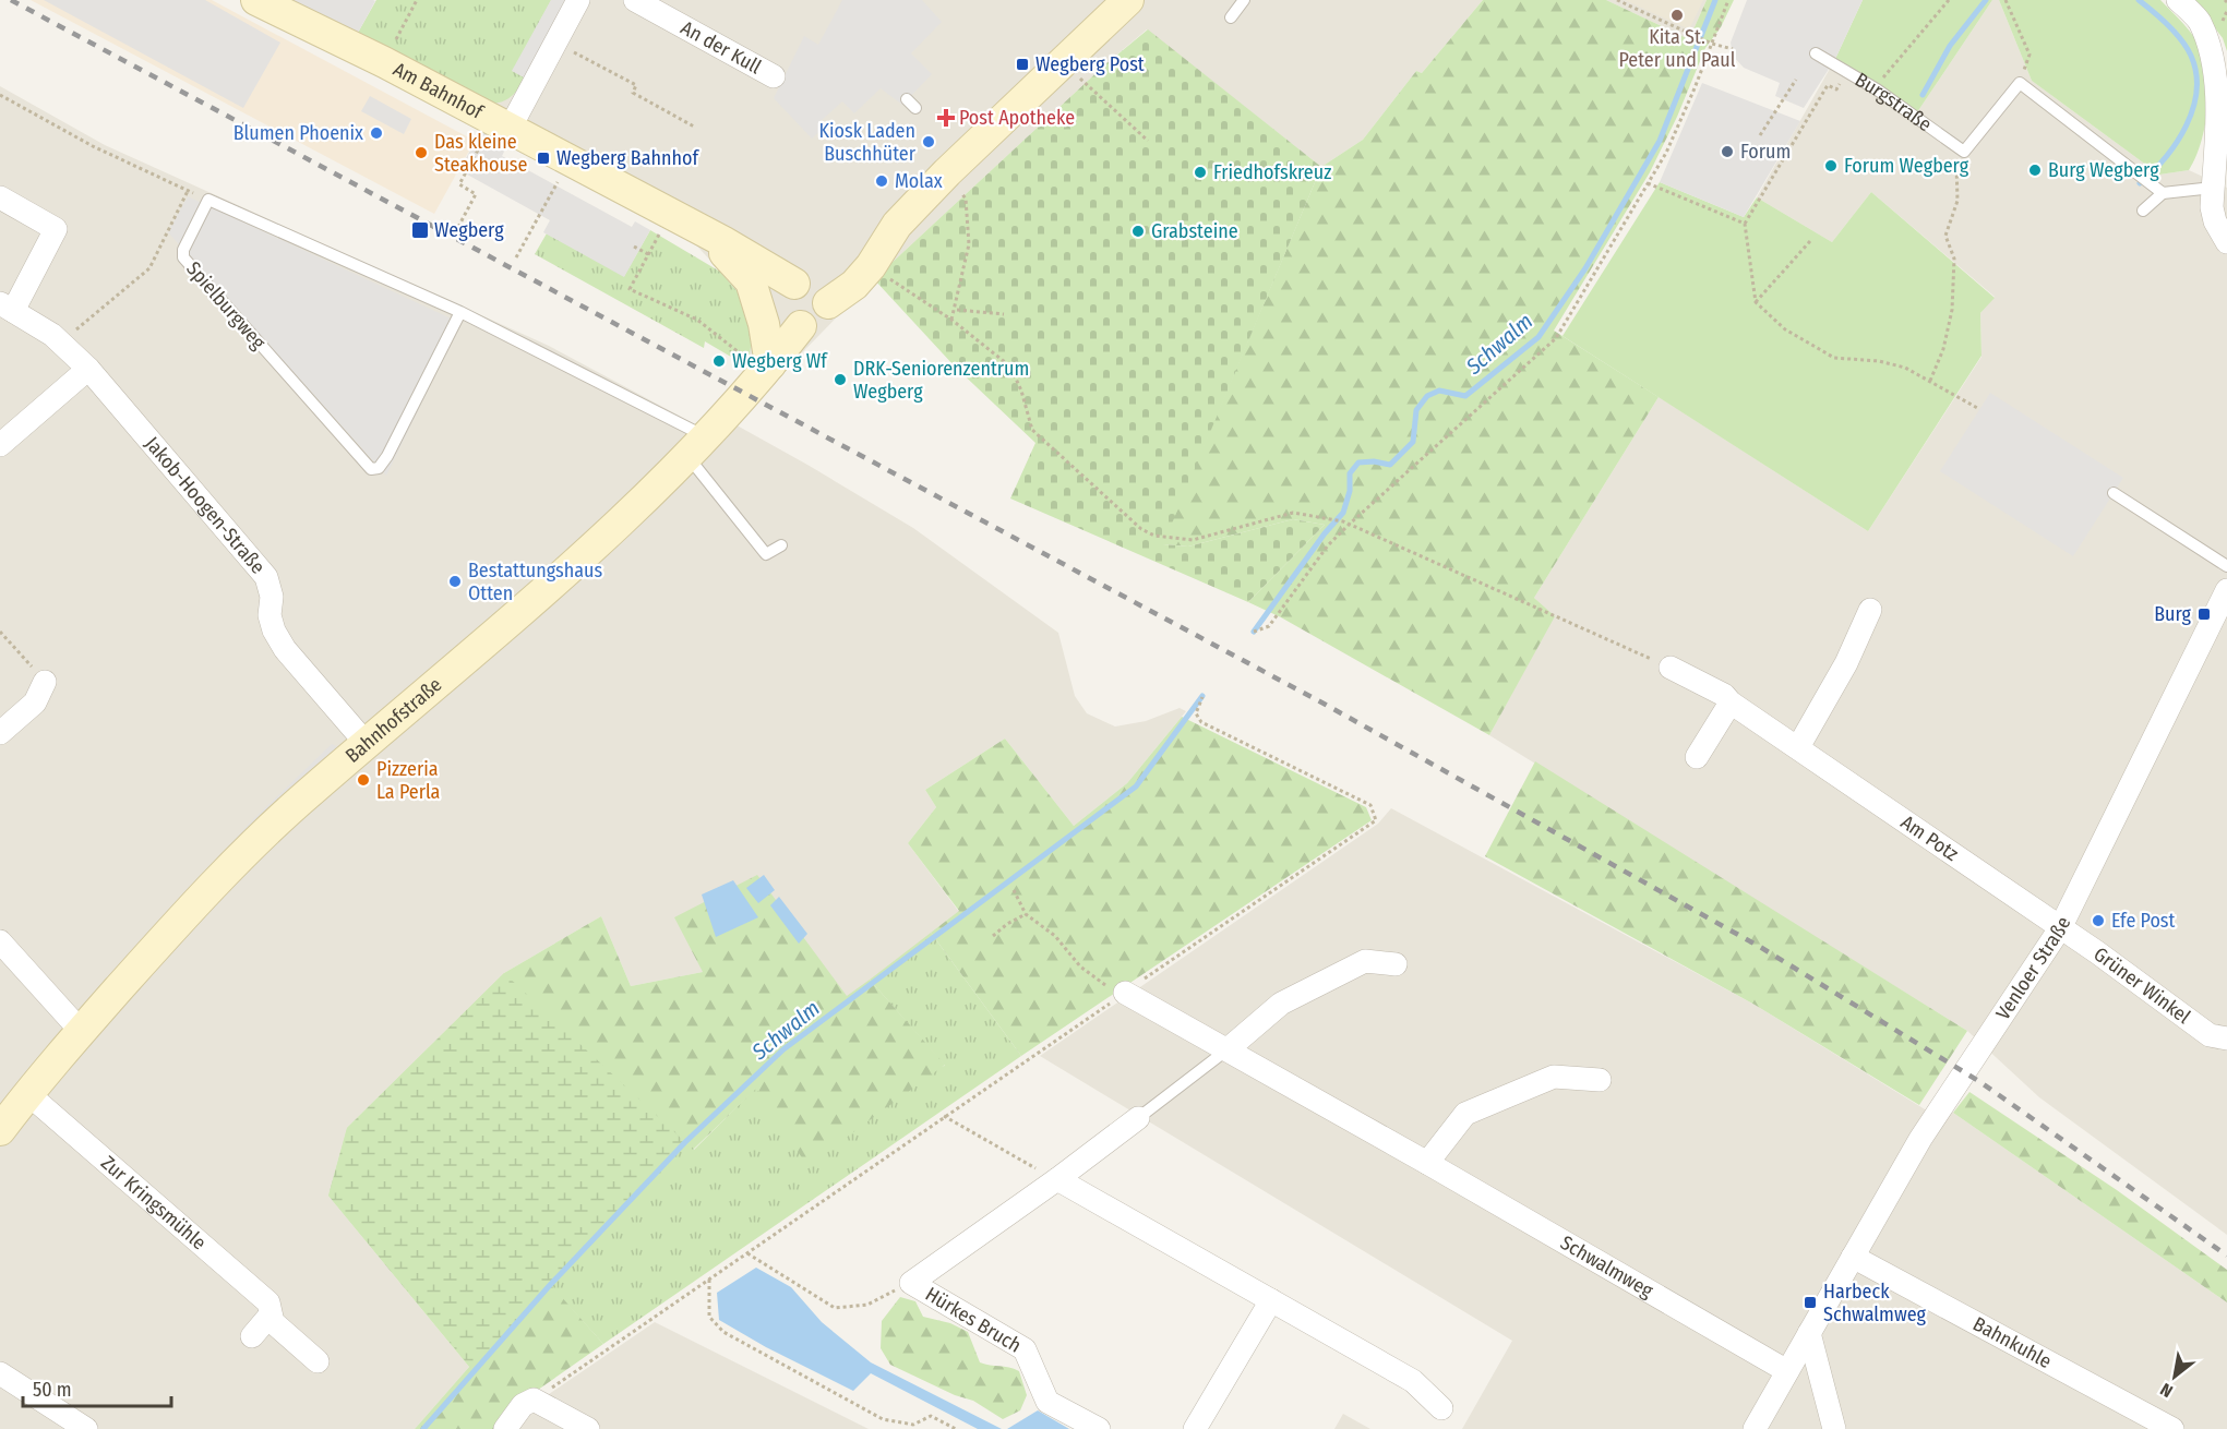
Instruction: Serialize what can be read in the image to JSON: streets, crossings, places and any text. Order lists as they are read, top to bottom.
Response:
{
  "streets": {
    "street": [
      "An der Kull",
      "Am Bahnhof",
      "Jakob-Hoogen-Straße",
      "Bahnhofstraße",
      "Am Potz",
      "Venloer Straße",
      "Grüner Winkel",
      "Zur Kringsmühle",
      "Schwalmweg",
      "Hürkes Bruch",
      "Bahnkuhle"
    ],
    "lane": ["Burgstraße", "Spielburgweg"]
  },
  "crossings": [
    ["Am Bahnhof", "Bahnhofstraße"],
    ["Spielburgweg", "Bahnhofstraße"],
    ["Jakob-Hoogen-Straße", "Bahnhofstraße"],
    ["Bahnhofstraße", "Zur Kringsmühle"],
    ["Am Potz", "Venloer Straße"],
    ["Am Potz", "Grüner Winkel"],
    ["Venloer Straße", "Grüner Winkel"],
    ["Venloer Straße", "Schwalmweg"],
    ["Venloer Straße", "Bahnkuhle"]
  ],
  "water": ["Schwalm"],
  "places": {
    "other": [
      "Kita St. Peter und Paul",
      "Blumen Phoenix",
      "Kiosk Laden Buschhüter",
      "Forum",
      "Das kleine Steakhouse",
      "Forum Wegberg",
      "Burg Wegberg",
      "Friedhofskreuz",
      "Molax",
      "Grabsteine",
      "Wegberg Wf",
      "DRK-Seniorenzentrum Wegberg",
      "Bestattungshaus Otten",
      "Pizzeria La Perla",
      "Efe Post"
    ],
    "transit": [
      "Wegberg Post",
      "Wegberg Bahnhof",
      "Wegberg",
      "Burg",
      "Harbeck Schwalmweg"
    ],
    "health": ["Post Apotheke"]
  },
  "scale_bar": "50 m",
  "north": "bottom left"
}
